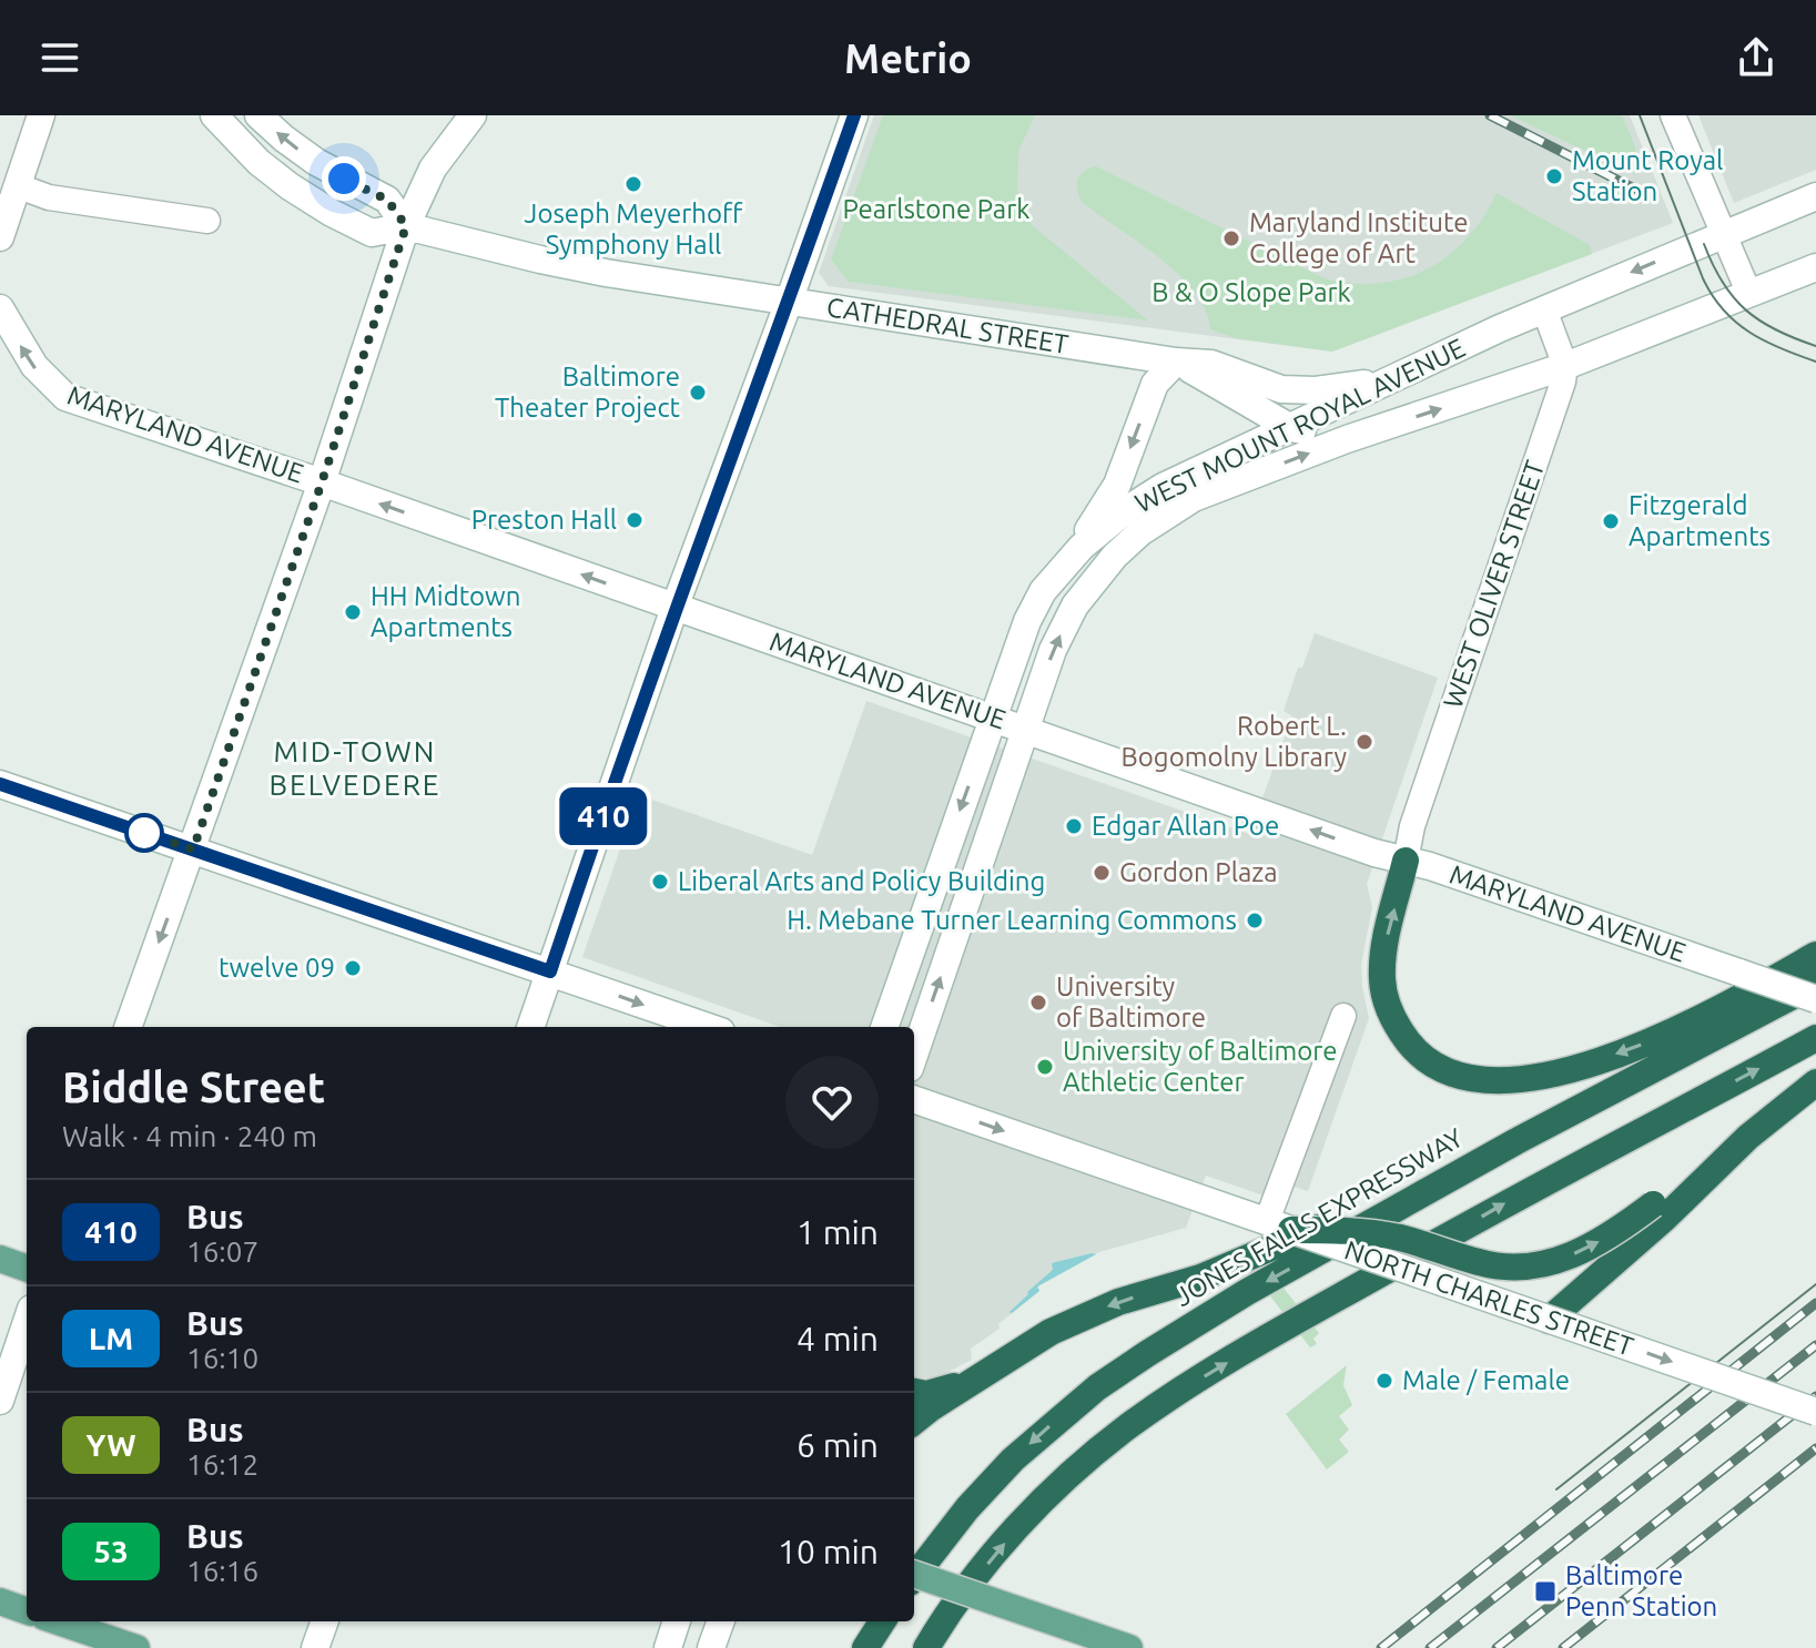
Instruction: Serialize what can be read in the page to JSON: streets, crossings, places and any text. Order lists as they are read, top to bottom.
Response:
{
  "streets": {
    "highway": ["JONES FALLS EXPRESSWAY"],
    "main road": [
      "CATHEDRAL STREET",
      "WEST MOUNT ROYAL AVENUE",
      "MARYLAND AVENUE",
      "NORTH CHARLES STREET"
    ],
    "street": ["WEST OLIVER STREET"]
  },
  "crossings": [
    ["CATHEDRAL STREET", "WEST MOUNT ROYAL AVENUE"],
    ["WEST MOUNT ROYAL AVENUE", "MARYLAND AVENUE"],
    ["WEST MOUNT ROYAL AVENUE", "WEST OLIVER STREET"],
    ["MARYLAND AVENUE", "WEST OLIVER STREET"]
  ],
  "one_way": ["MARYLAND AVENUE", "NORTH CHARLES STREET"],
  "districts": ["MID-TOWN BELVEDERE"],
  "parks": ["Pearlstone Park", "B & O Slope Park"],
  "places": {
    "other": [
      "Mount Royal Station",
      "Joseph Meyerhoff Symphony Hall",
      "Maryland Institute College of Art",
      "Baltimore Theater Project",
      "Preston Hall",
      "Fitzgerald Apartments",
      "HH Midtown Apartments",
      "Robert L. Bogomolny Library",
      "Edgar Allan Poe",
      "Gordon Plaza",
      "Liberal Arts and Policy Building",
      "H. Mebane Turner Learning Commons",
      "twelve 09",
      "University of Baltimore",
      "University of Baltimore Athletic Center",
      "Male / Female"
    ],
    "transit": ["Baltimore Penn Station"]
  },
  "lines": ["bus line 410"],
  "page": {
    "header": "Metrio",
    "on_map": "410",
    "heading": ["Biddle Street", "Walk · 4 min · 240 m"],
    "list": [
      {
        "mark": "410",
        "name": "Bus",
        "note": "16:07",
        "value": "1 min"
      },
      {
        "mark": "LM",
        "name": "Bus",
        "note": "16:10",
        "value": "4 min"
      },
      {
        "mark": "YW",
        "name": "Bus",
        "note": "16:12",
        "value": "6 min"
      },
      {
        "mark": "53",
        "name": "Bus",
        "note": "16:16",
        "value": "10 min"
      }
    ]
  }
}
